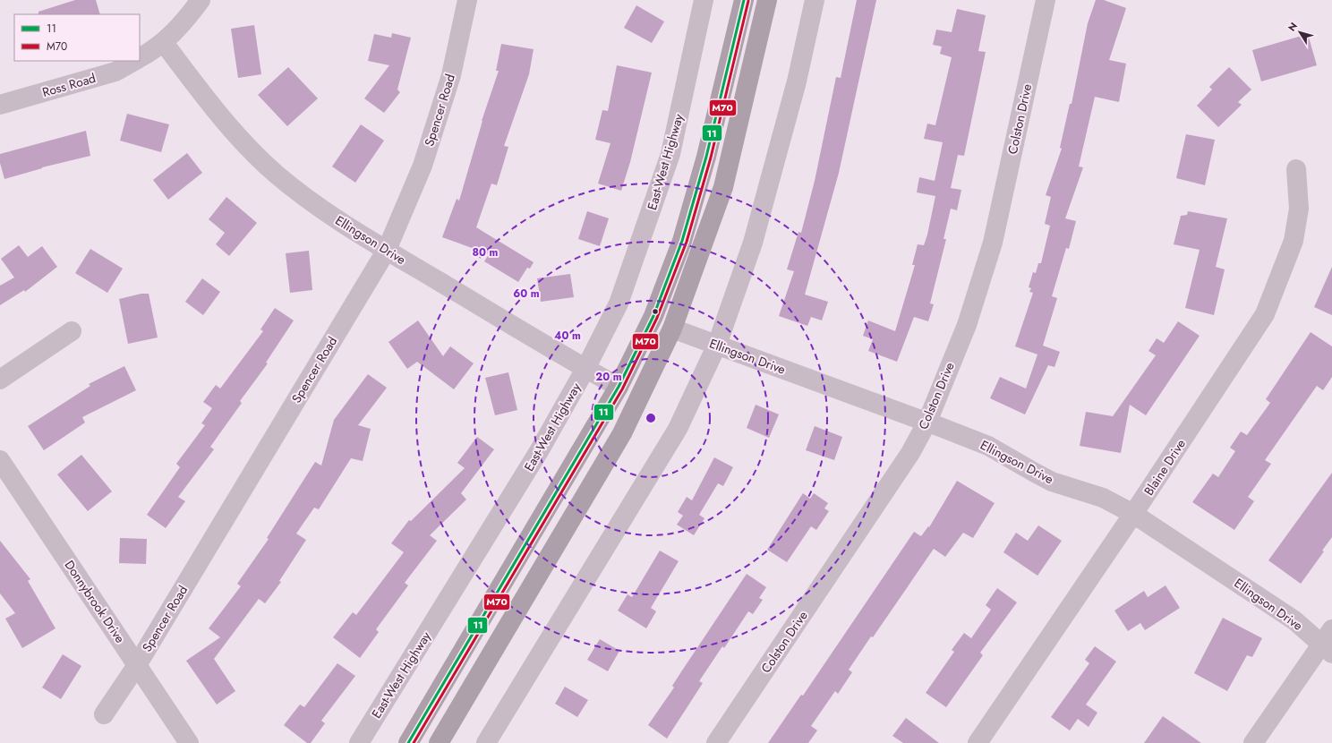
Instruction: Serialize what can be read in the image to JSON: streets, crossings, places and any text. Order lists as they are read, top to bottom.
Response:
{
  "streets": {
    "street": [
      "Ross Road",
      "Spencer Road",
      "Colston Drive",
      "East-West Highway",
      "Ellingson Drive",
      "Blaine Drive",
      "Donnybrook Drive"
    ]
  },
  "crossings": [
    ["Spencer Road", "Ellingson Drive"],
    ["Spencer Road", "Donnybrook Drive"],
    ["Colston Drive", "Ellingson Drive"],
    ["East-West Highway", "Ellingson Drive"],
    ["Ellingson Drive", "Blaine Drive"]
  ],
  "lines": ["transit line 11", "transit line M70"],
  "legend": ["11", "M70"],
  "north": "top left",
  "rings": [
    "80 m",
    "60 m",
    "40 m",
    "20 m"
  ]
}
